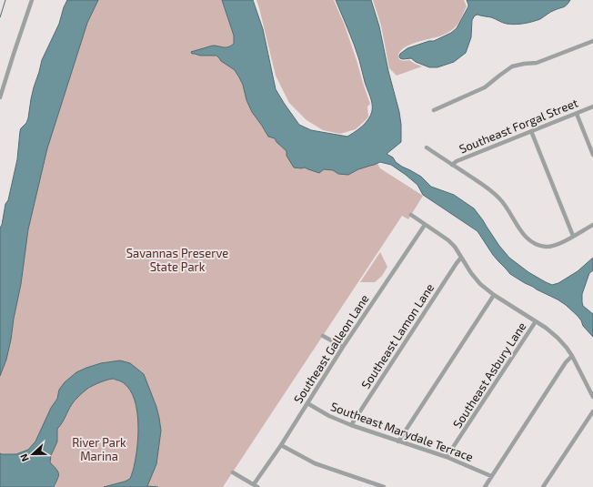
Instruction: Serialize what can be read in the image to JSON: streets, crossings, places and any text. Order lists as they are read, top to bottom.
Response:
{
  "streets": {
    "street": [
      "Southeast Forgal Street",
      "Southeast Lamon Lane",
      "Southeast Galleon Lane",
      "Southeast Asbury Lane",
      "Southeast Marydale Terrace"
    ]
  },
  "crossings": [
    ["Southeast Lamon Lane", "Southeast Marydale Terrace"],
    ["Southeast Galleon Lane", "Southeast Marydale Terrace"],
    ["Southeast Asbury Lane", "Southeast Marydale Terrace"]
  ],
  "parks": ["Savannas Preserve State Park", "River Park Marina"],
  "north": "left"
}
